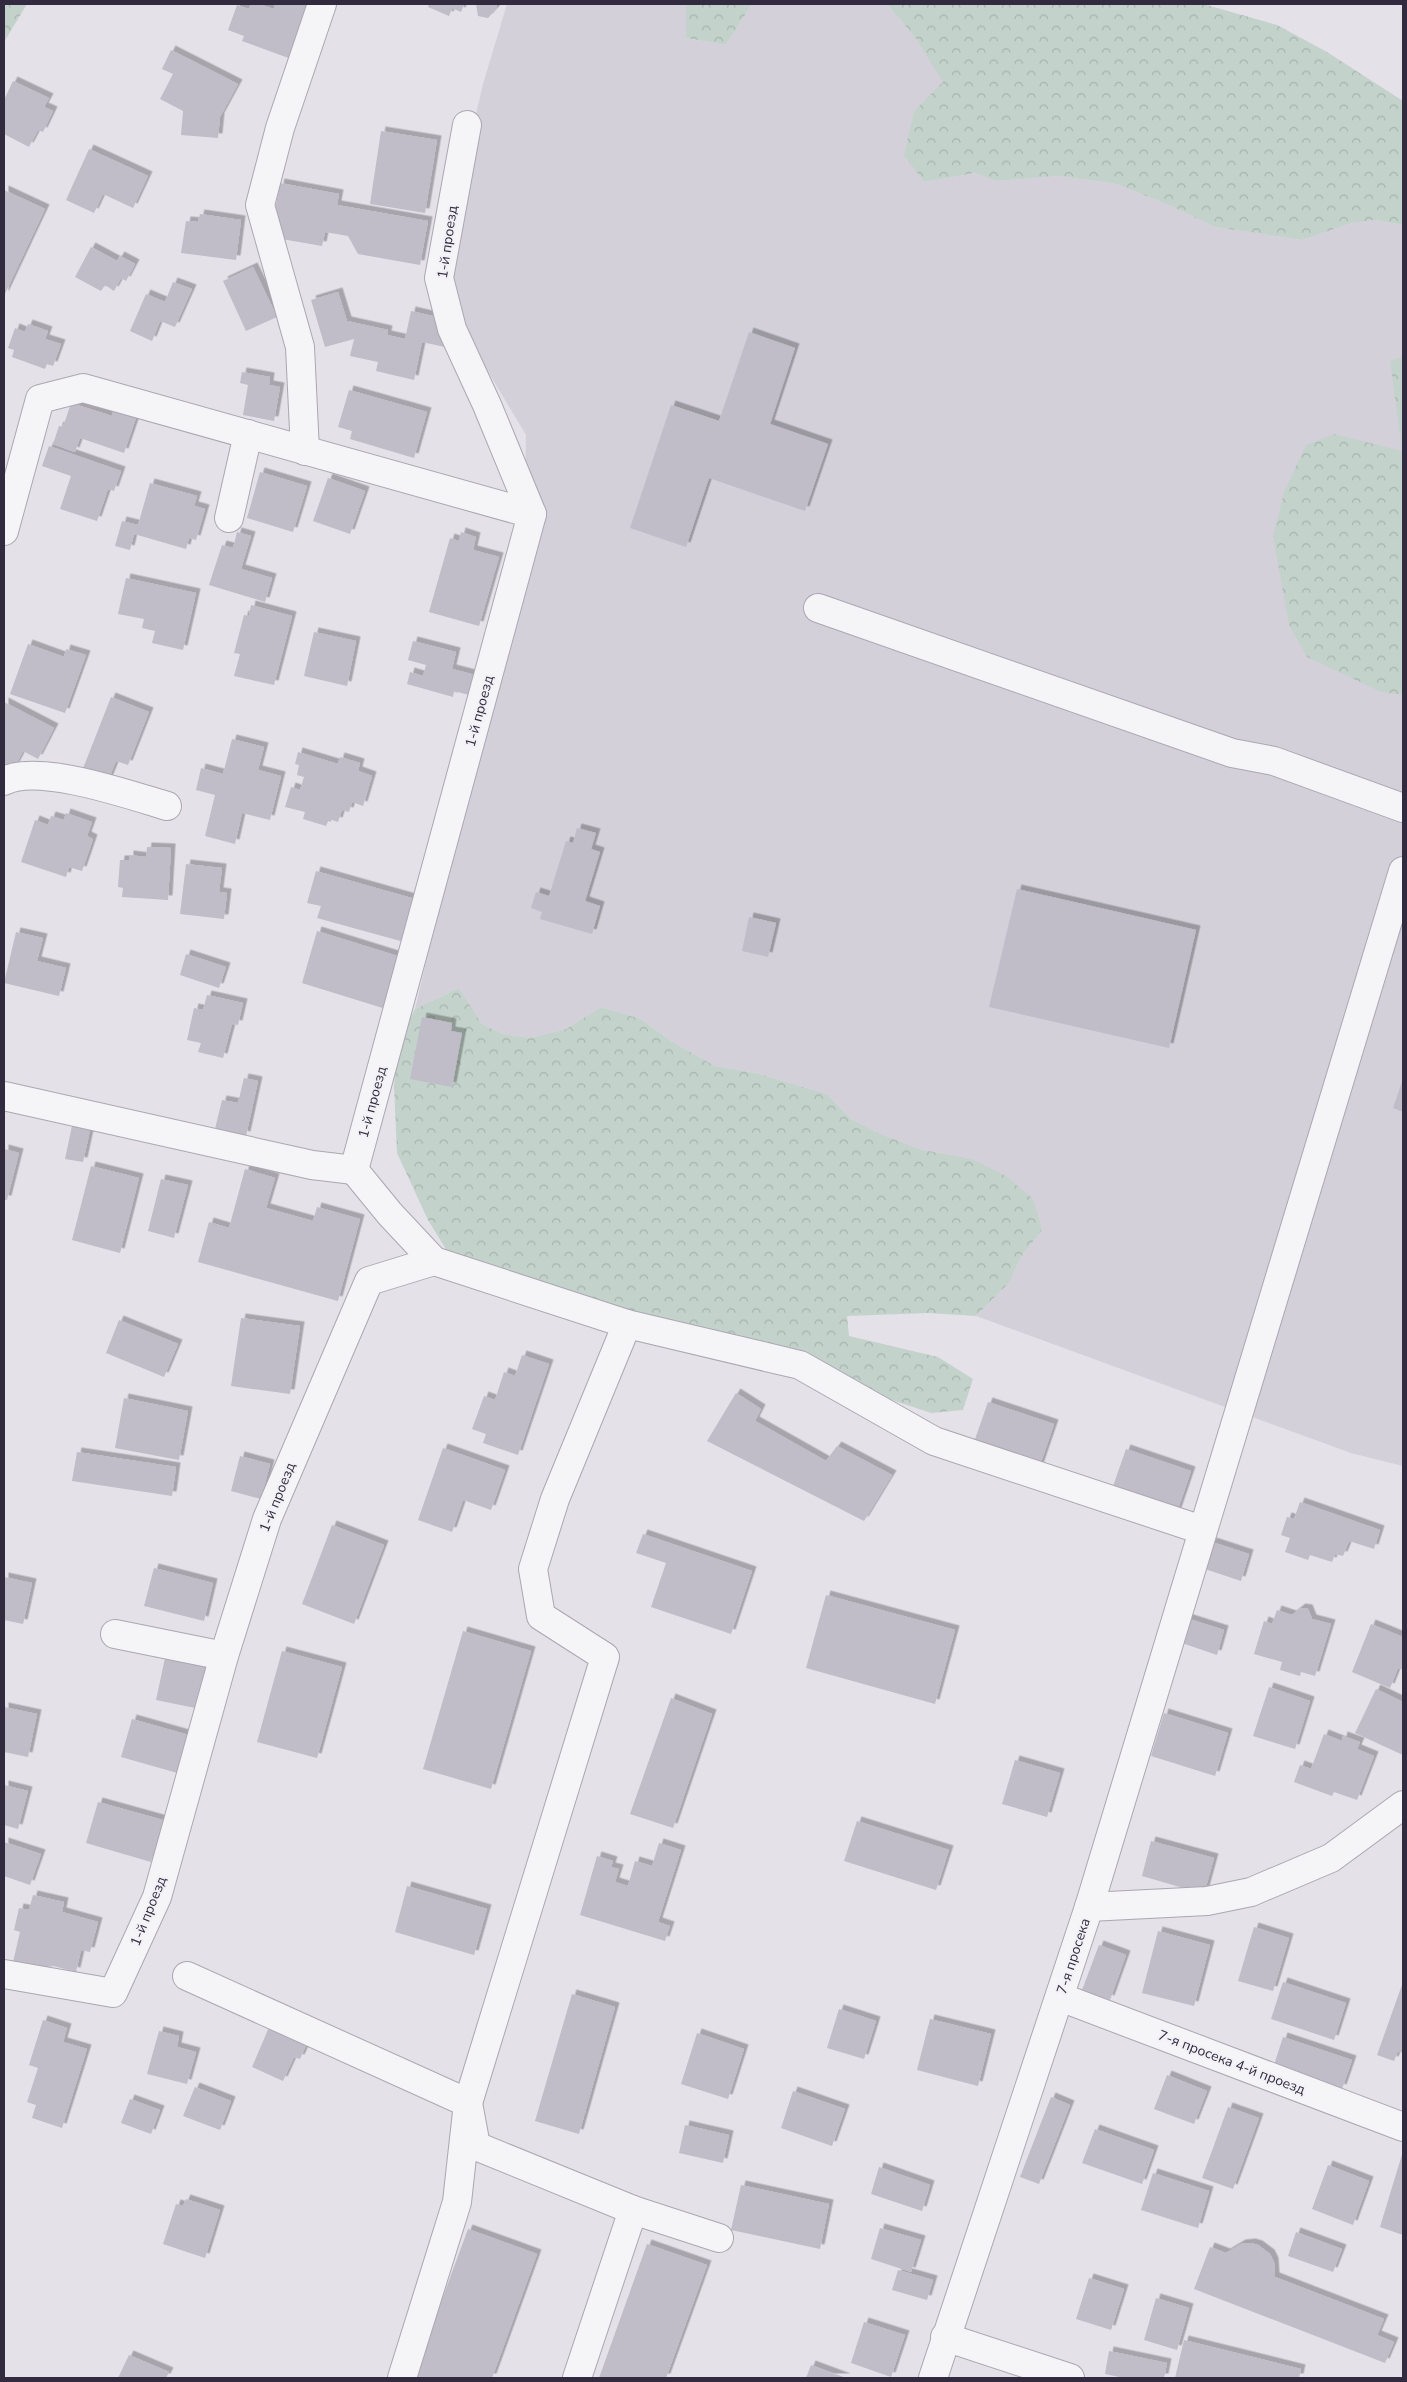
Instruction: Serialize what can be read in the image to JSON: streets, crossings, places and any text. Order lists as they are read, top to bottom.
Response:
{
  "streets": {
    "street": ["1-й проезд", "7-я просека", "7-я просека 4-й проезд"]
  },
  "crossings": [
    ["7-я просека", "7-я просека 4-й проезд"]
  ]
}
